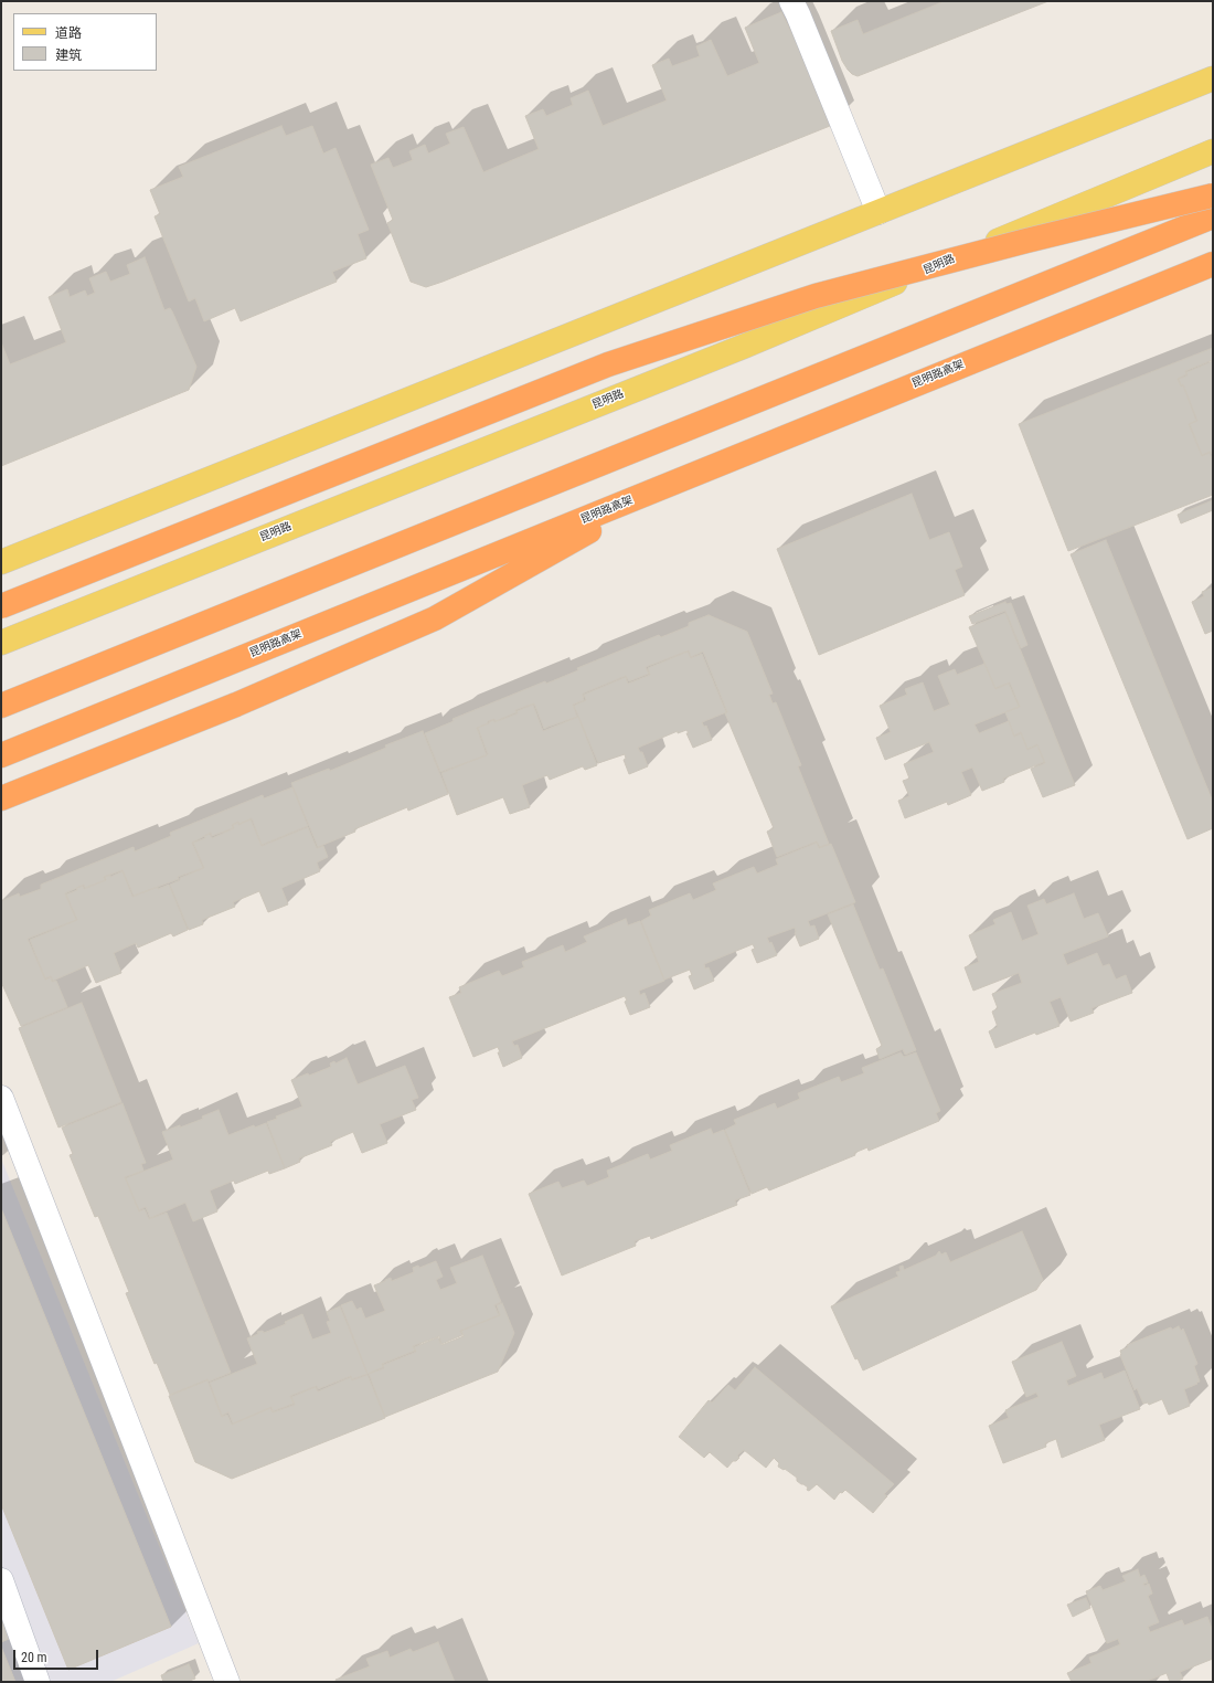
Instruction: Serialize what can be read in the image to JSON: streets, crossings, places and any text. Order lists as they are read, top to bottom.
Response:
{
  "streets": {
    "highway": ["昆明路高架"],
    "main road": ["昆明路"]
  },
  "legend": ["道路", "建筑"],
  "scale_bar": "20 m"
}
